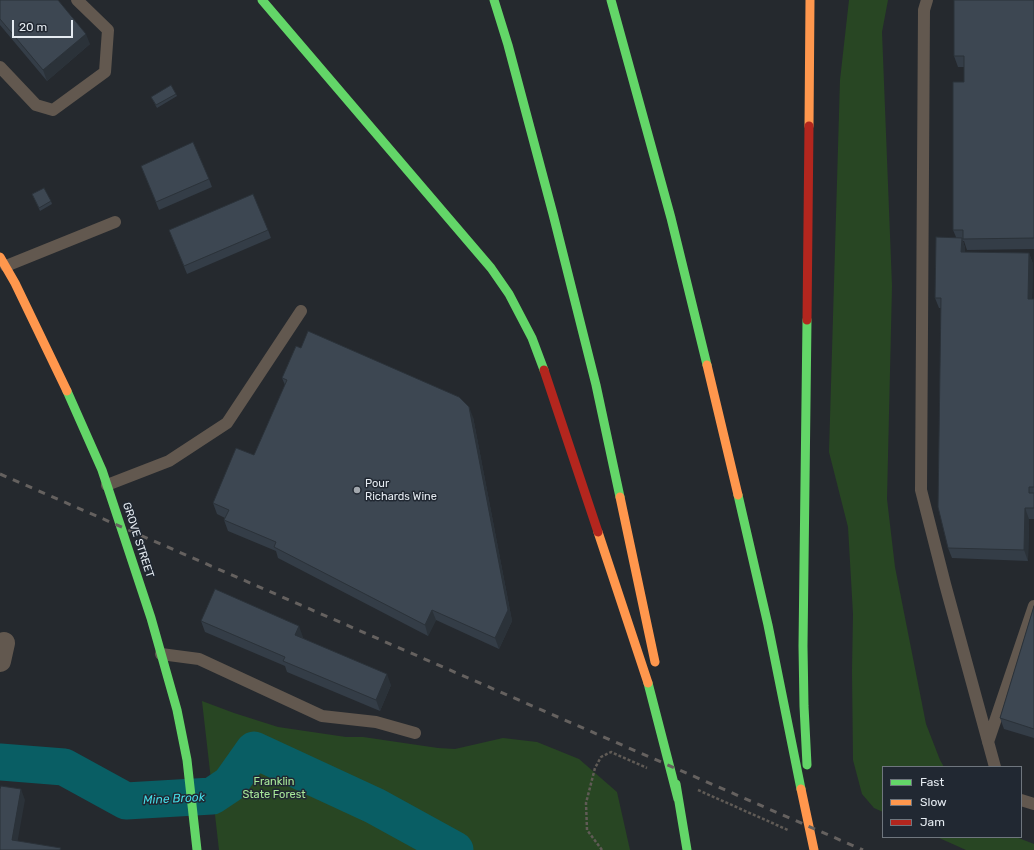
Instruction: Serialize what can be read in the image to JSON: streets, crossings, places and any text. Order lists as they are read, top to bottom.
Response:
{
  "streets": {
    "main road": ["GROVE STREET"]
  },
  "water": ["Mine Brook"],
  "parks": ["Franklin State Forest"],
  "places": ["Pour Richards Wine"],
  "legend": ["Fast", "Slow", "Jam"],
  "scale_bar": "20 m"
}
